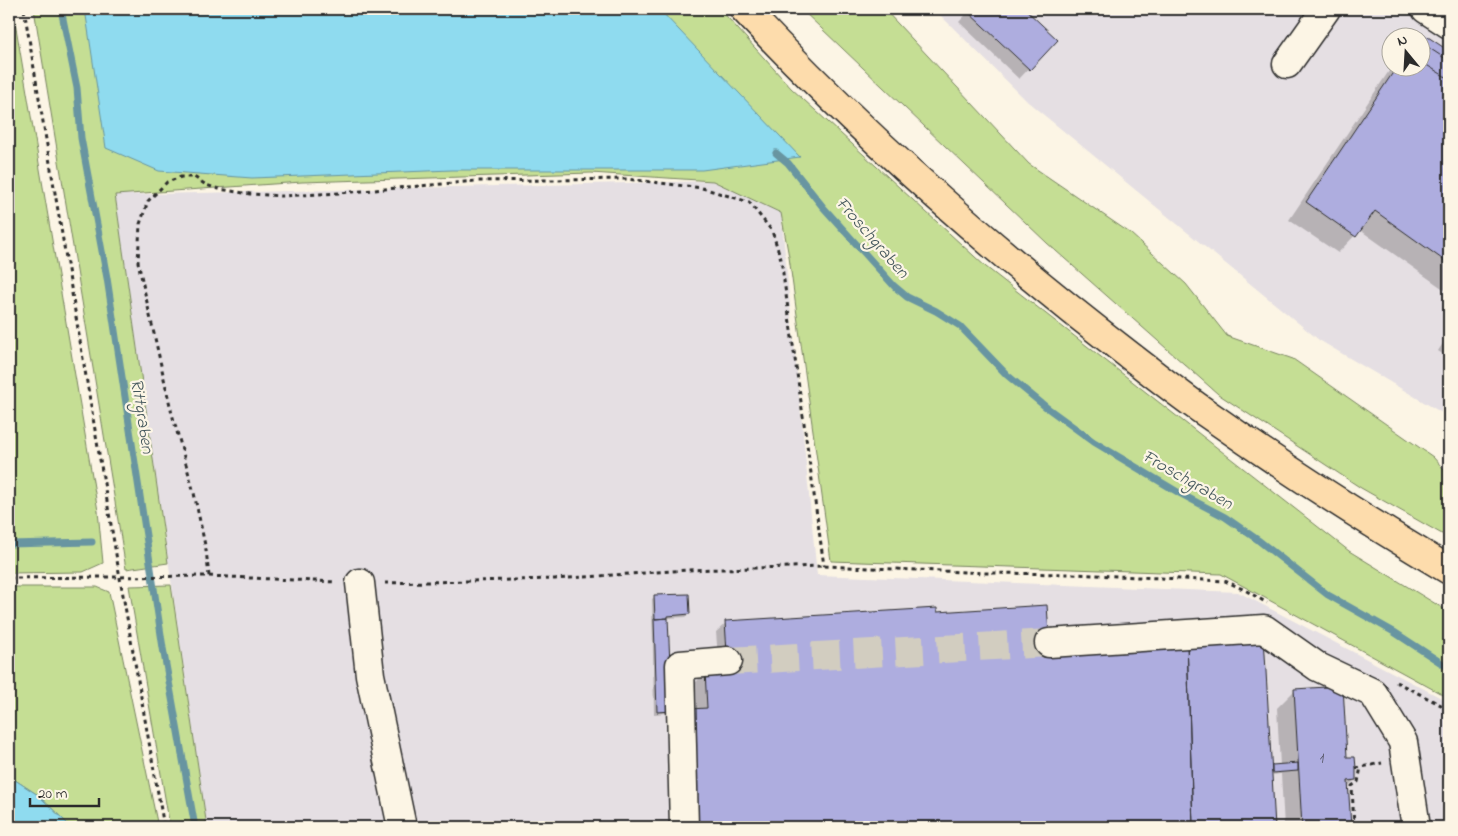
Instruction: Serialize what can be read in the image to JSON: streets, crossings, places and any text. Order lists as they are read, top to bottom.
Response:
{
  "water": ["Froschgraben", "Rittgraben"],
  "house_numbers": ["1"],
  "scale_bar": "20 m",
  "north": "top"
}
